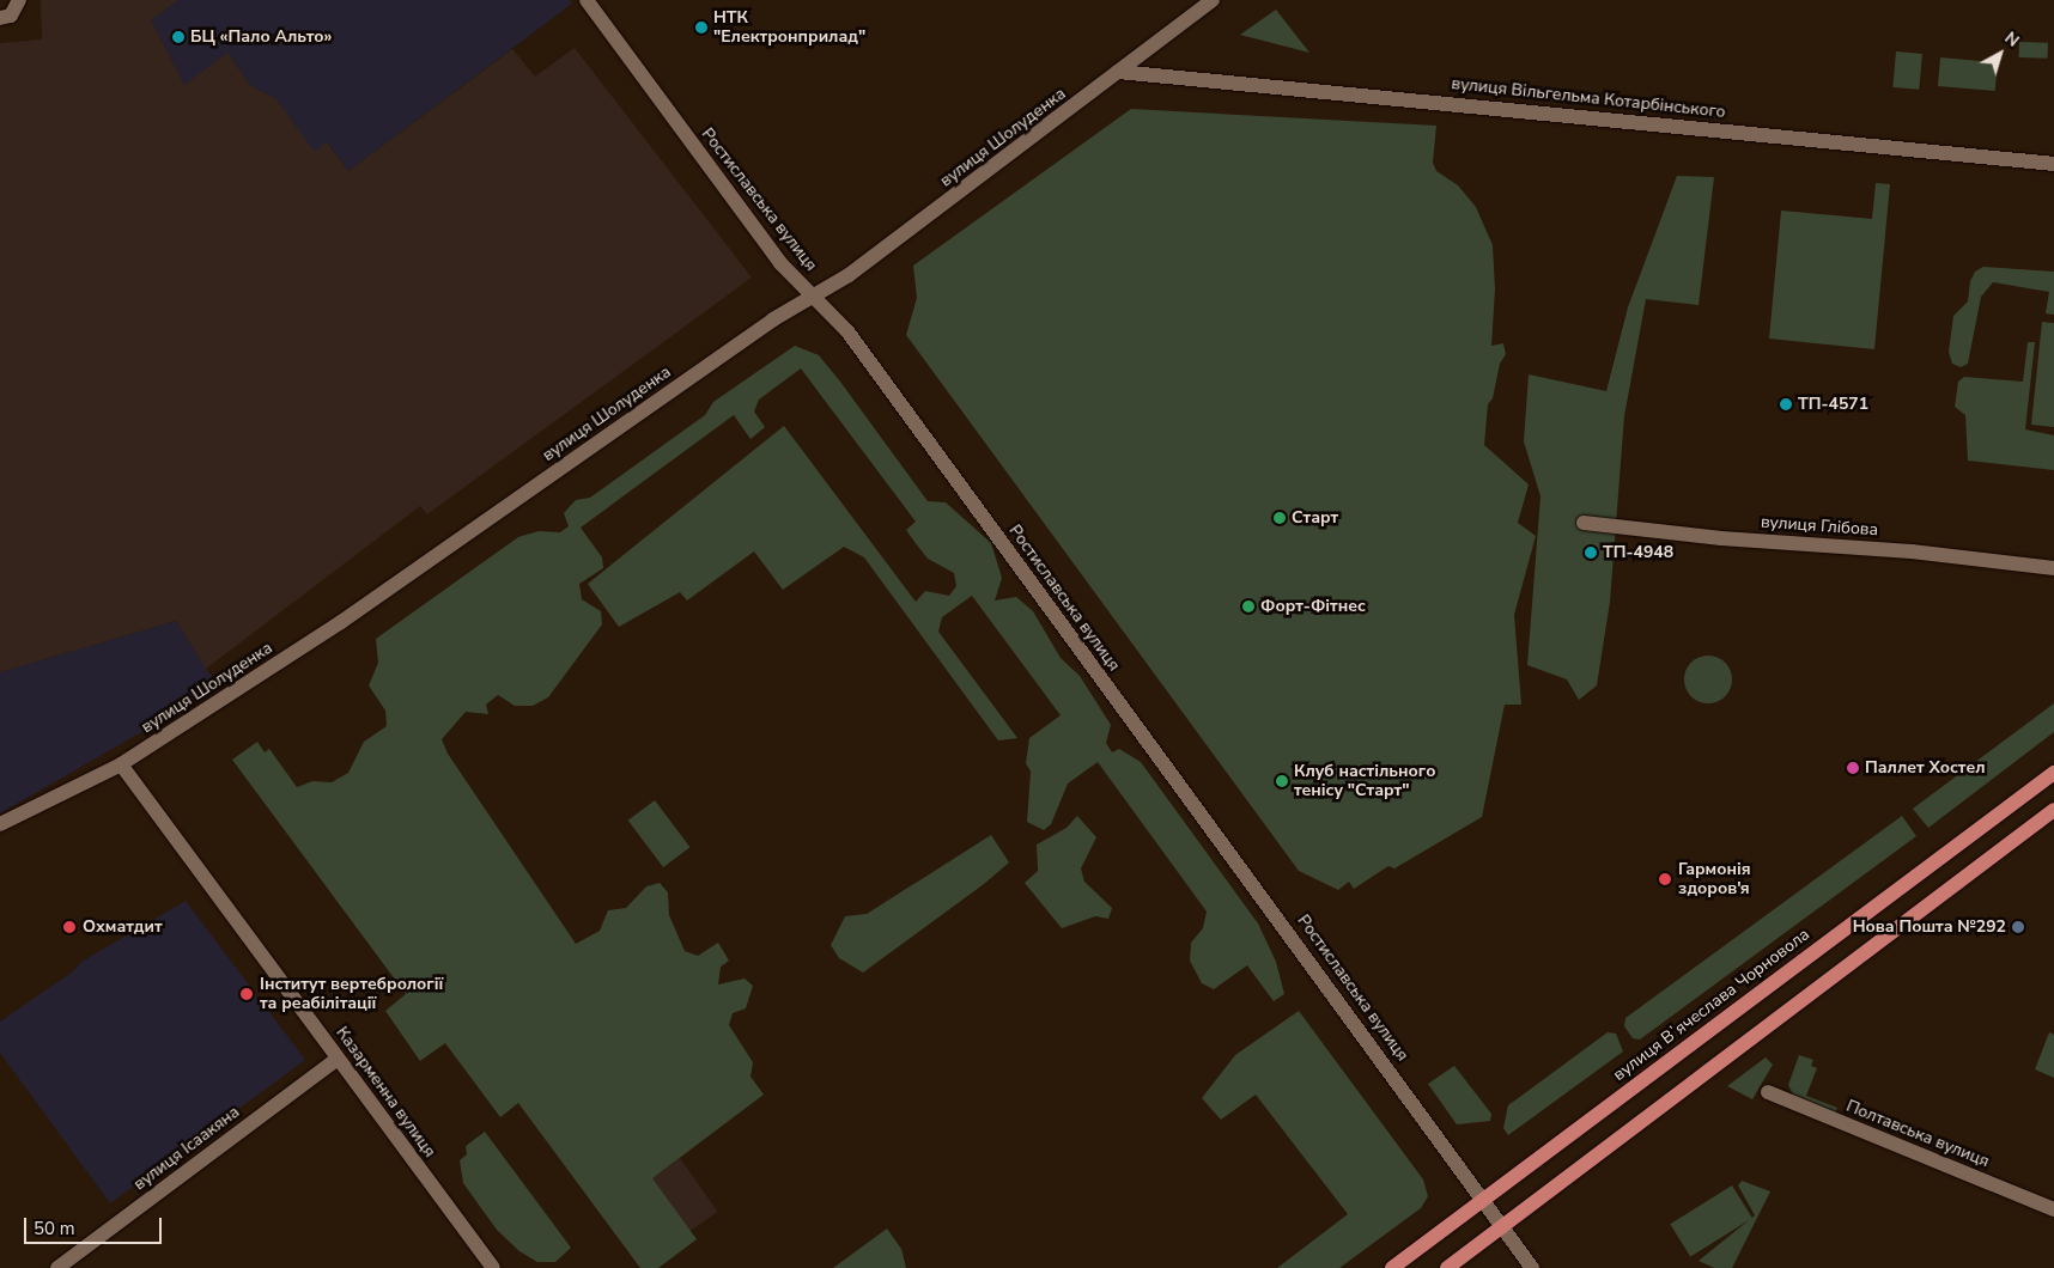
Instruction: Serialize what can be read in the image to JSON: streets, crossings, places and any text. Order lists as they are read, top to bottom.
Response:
{
  "streets": {
    "main road": ["вулиця Вʼячеслава Чорновола"],
    "street": [
      "вулиця Вільгельма Котарбінського",
      "вулиця Шолуденка",
      "Ростиславська вулиця",
      "вулиця Глібова",
      "Казарменна вулиця",
      "Полтавська вулиця",
      "вулиця Ісаакяна"
    ]
  },
  "crossings": [
    ["вулиця Вільгельма Котарбінського", "вулиця Шолуденка"],
    ["вулиця Шолуденка", "Ростиславська вулиця"],
    ["вулиця Шолуденка", "Казарменна вулиця"],
    ["Ростиславська вулиця", "вулиця Вʼячеслава Чорновола"],
    ["Казарменна вулиця", "вулиця Ісаакяна"]
  ],
  "places": [
    "НТК \"Електронприлад\"",
    "БЦ «Пало Альто»",
    "ТП-4571",
    "Старт",
    "ТП-4948",
    "Форт-Фітнес",
    "Паллет Хостел",
    "Клуб настільного тенісу \"Старт\"",
    "Гармонія здоров'я",
    "Охматдит",
    "Нова Пошта №292",
    "Інститут вертебрології та реабілітації"
  ],
  "scale_bar": "50 m",
  "north": "top right"
}
